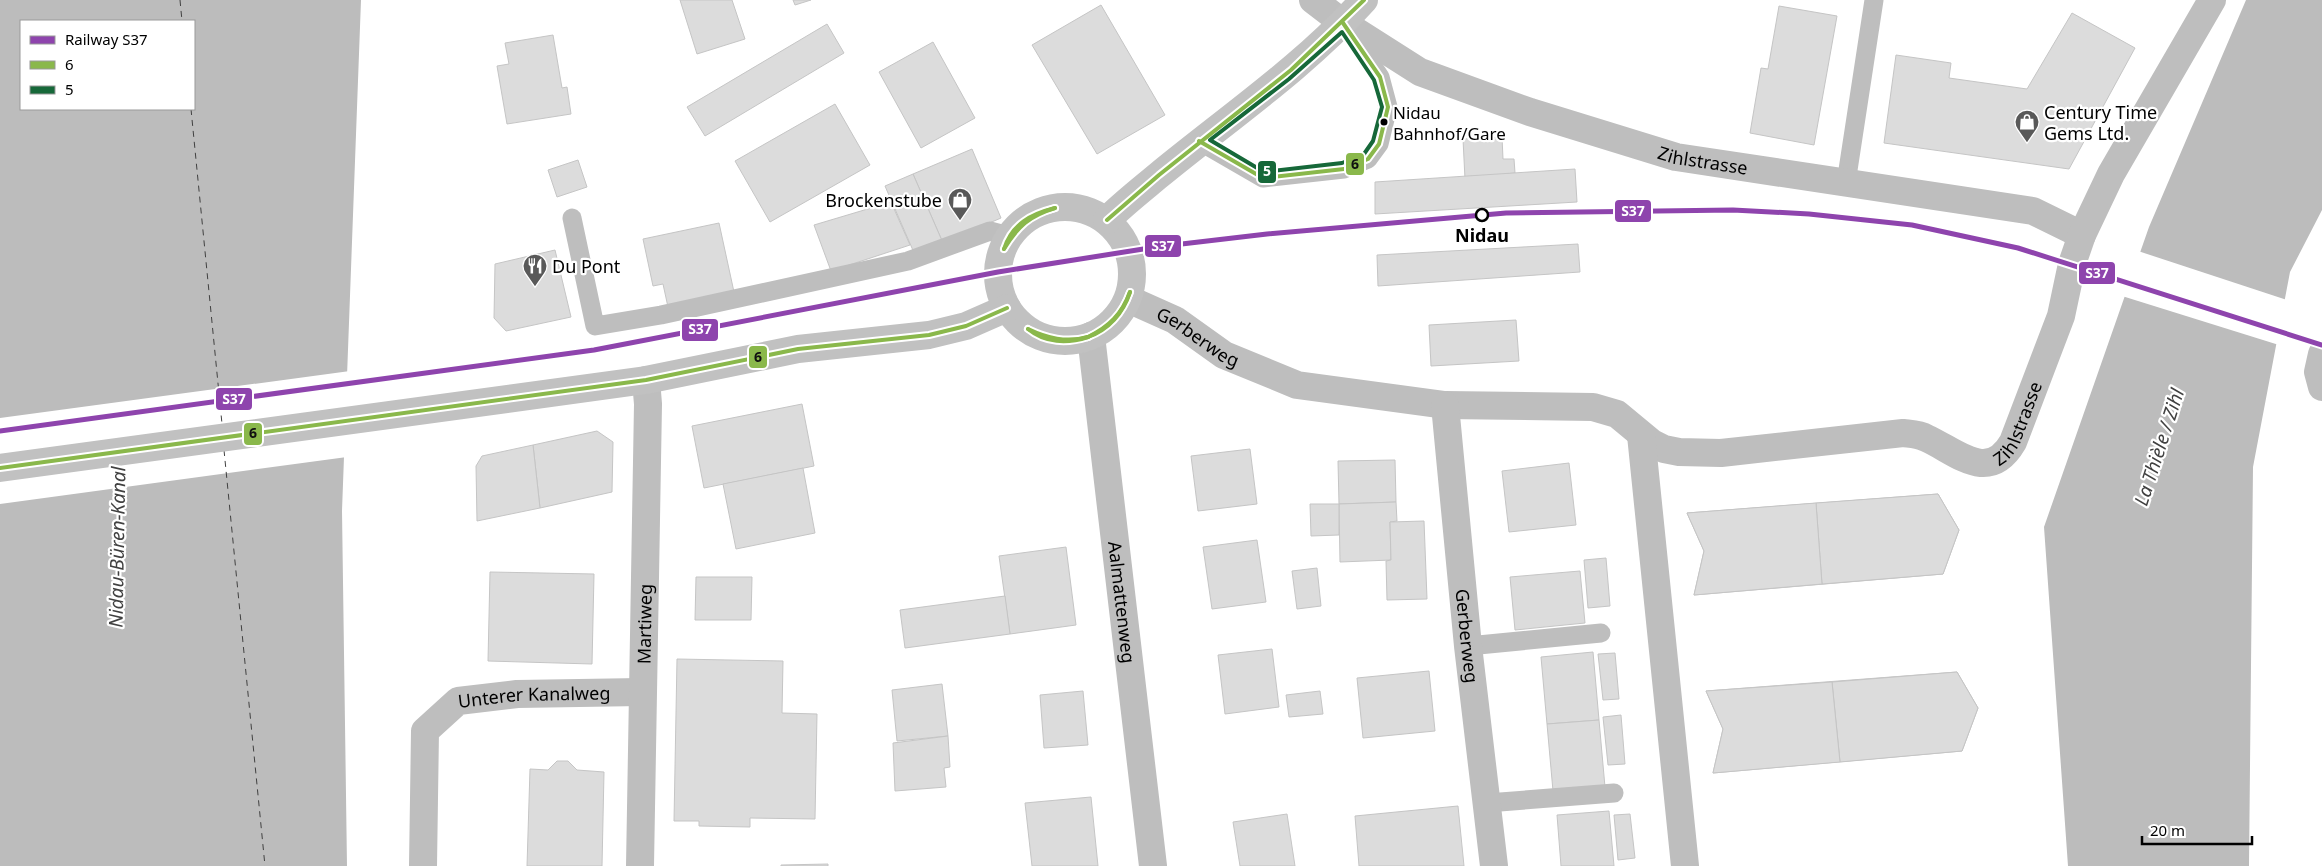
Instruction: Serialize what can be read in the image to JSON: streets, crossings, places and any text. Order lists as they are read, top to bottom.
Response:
{
  "streets": {
    "street": [
      "Zihlstrasse",
      "Gerberweg",
      "Aalmattenweg",
      "Martiweg",
      "Unterer Kanalweg"
    ]
  },
  "crossings": [
    ["Zihlstrasse", "Gerberweg"],
    ["Gerberweg", "Aalmattenweg"],
    ["Martiweg", "Unterer Kanalweg"]
  ],
  "water": ["La Thièle / Zihl", "Nidau-Büren-Kanal"],
  "places": {
    "other": ["Nidau Bahnhof/Gare", "Nidau"],
    "shop": ["Century Time Gems Ltd.", "Brockenstube"],
    "restaurant": ["Du Pont"]
  },
  "lines": ["transit line 6", "transit line 5", "rail line S37"],
  "legend": ["Railway S37", "6", "5"],
  "scale_bar": "20 m"
}
